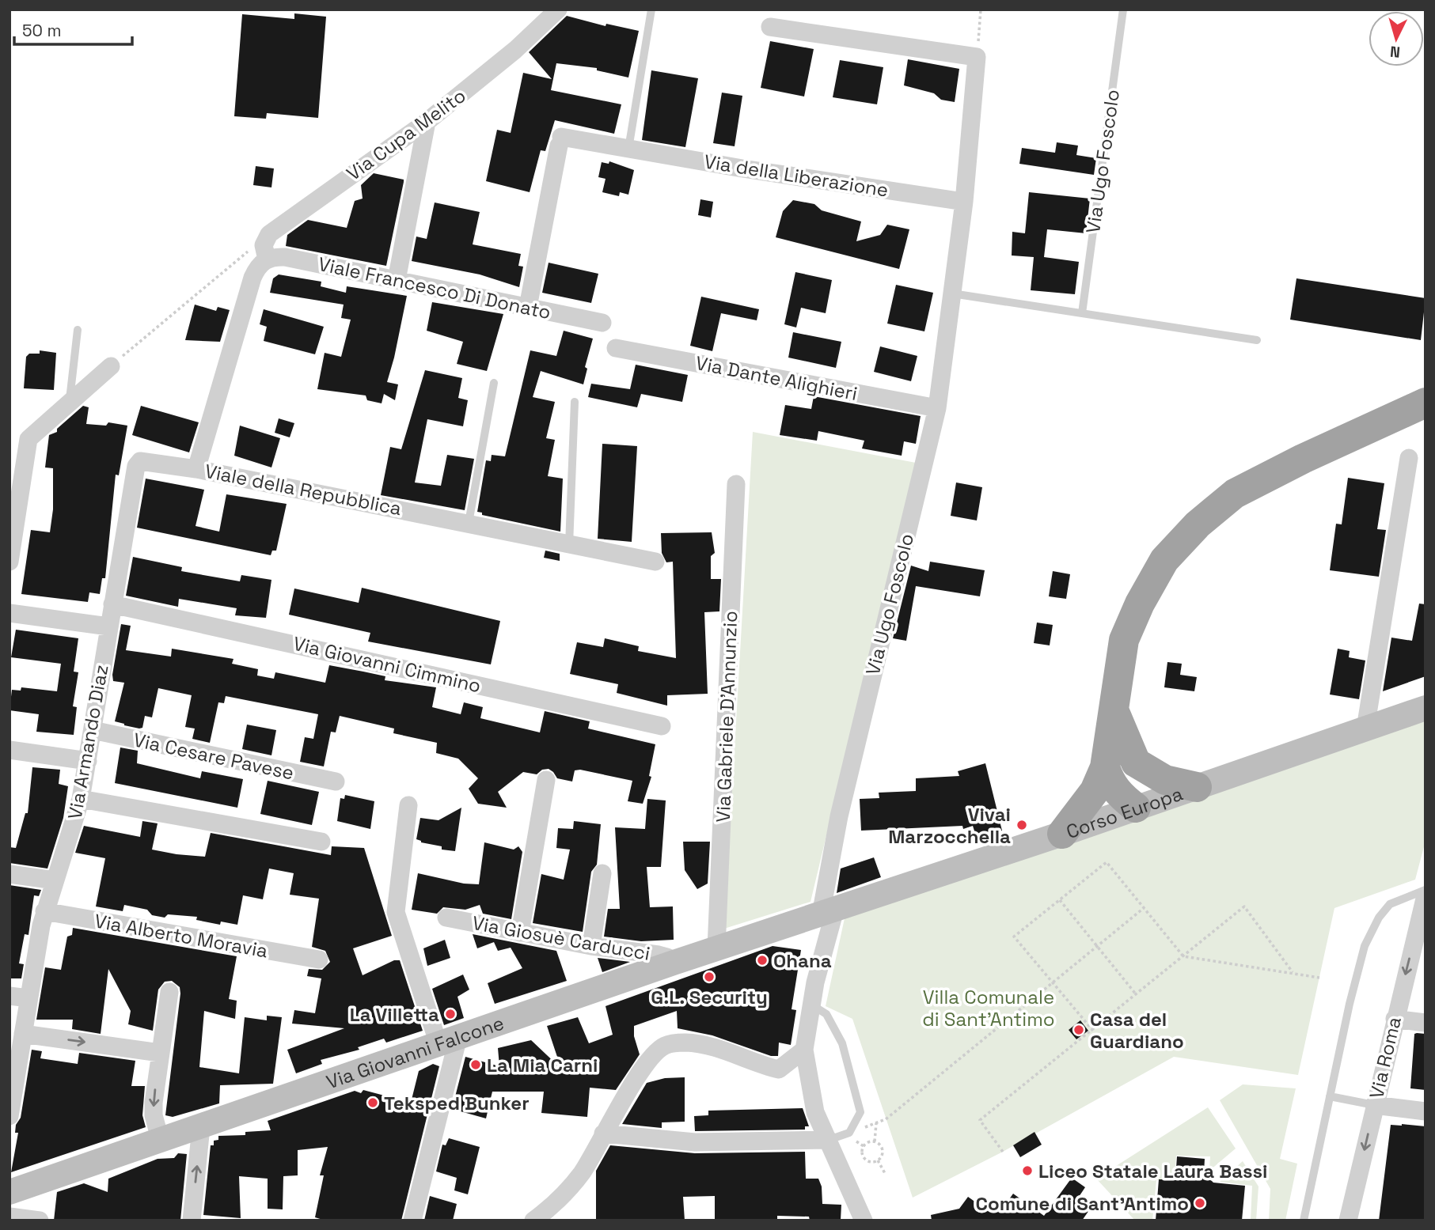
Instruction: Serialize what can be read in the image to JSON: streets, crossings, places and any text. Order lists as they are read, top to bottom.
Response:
{
  "streets": {
    "main road": ["Corso Europa", "Via Giovanni Falcone"],
    "street": [
      "Via Cupa Melito",
      "Via Ugo Foscolo",
      "Via della Liberazione",
      "Viale Francesco Di Donato",
      "Via Dante Alighieri",
      "Viale della Repubblica",
      "Via Giovanni Cimmino",
      "Via Gabriele D'Annunzio",
      "Via Armando Diaz",
      "Via Cesare Pavese",
      "Via Alberto Moravia",
      "Via Giosuè Carducci",
      "Via Roma"
    ]
  },
  "crossings": [
    ["Via Cupa Melito", "Viale Francesco Di Donato"],
    ["Via Cupa Melito", "Viale della Repubblica"],
    ["Via Ugo Foscolo", "Via della Liberazione"],
    ["Via Ugo Foscolo", "Via Dante Alighieri"],
    ["Via Ugo Foscolo", "Corso Europa"],
    ["Via Ugo Foscolo", "Via Giovanni Falcone"],
    ["Via della Liberazione", "Viale Francesco Di Donato"],
    ["Viale della Repubblica", "Via Armando Diaz"],
    ["Via Giovanni Cimmino", "Via Armando Diaz"],
    ["Via Gabriele D'Annunzio", "Via Giovanni Falcone"],
    ["Via Armando Diaz", "Via Cesare Pavese"],
    ["Via Armando Diaz", "Via Alberto Moravia"],
    ["Corso Europa", "Via Giovanni Falcone"],
    ["Via Giosuè Carducci", "Via Giovanni Falcone"]
  ],
  "one_way": ["Via Roma"],
  "parks": ["Villa Comunale di Sant'Antimo"],
  "places": [
    "Vivai Marzocchella",
    "Ohana",
    "G.L. Security",
    "La Villetta",
    "Casa del Guardiano",
    "La Mia Carni",
    "Teksped Bunker",
    "Liceo Statale Laura Bassi",
    "Comune di Sant'Antimo"
  ],
  "scale_bar": "50 m",
  "north": "bottom"
}
